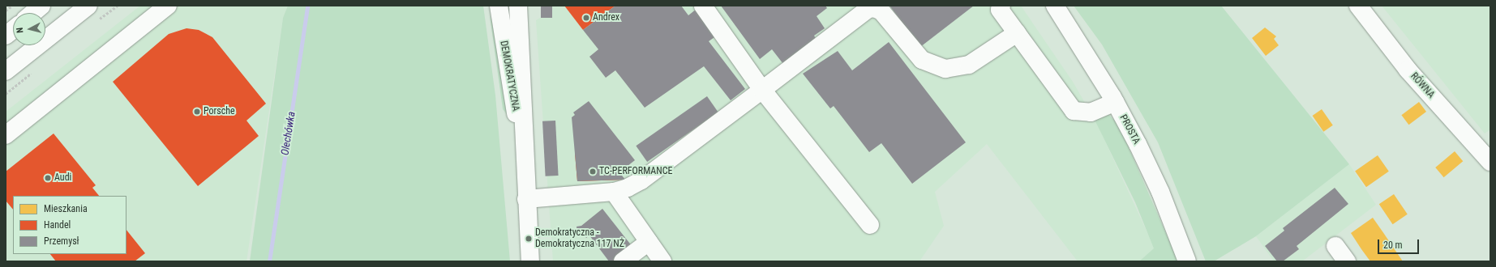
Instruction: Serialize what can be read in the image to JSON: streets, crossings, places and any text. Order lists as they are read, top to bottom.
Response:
{
  "streets": {
    "street": ["DEMOKRATYCZNA", "RÓWNA", "PROSTA"]
  },
  "water": ["Olechówka"],
  "places": [
    "Andrex",
    "Porsche",
    "TC-PERFORMANCE",
    "Audi",
    "Demokratyczna - Demokratyczna 117 NŻ"
  ],
  "legend": ["Mieszkania", "Handel", "Przemysł"],
  "scale_bar": "20 m",
  "north": "left"
}
